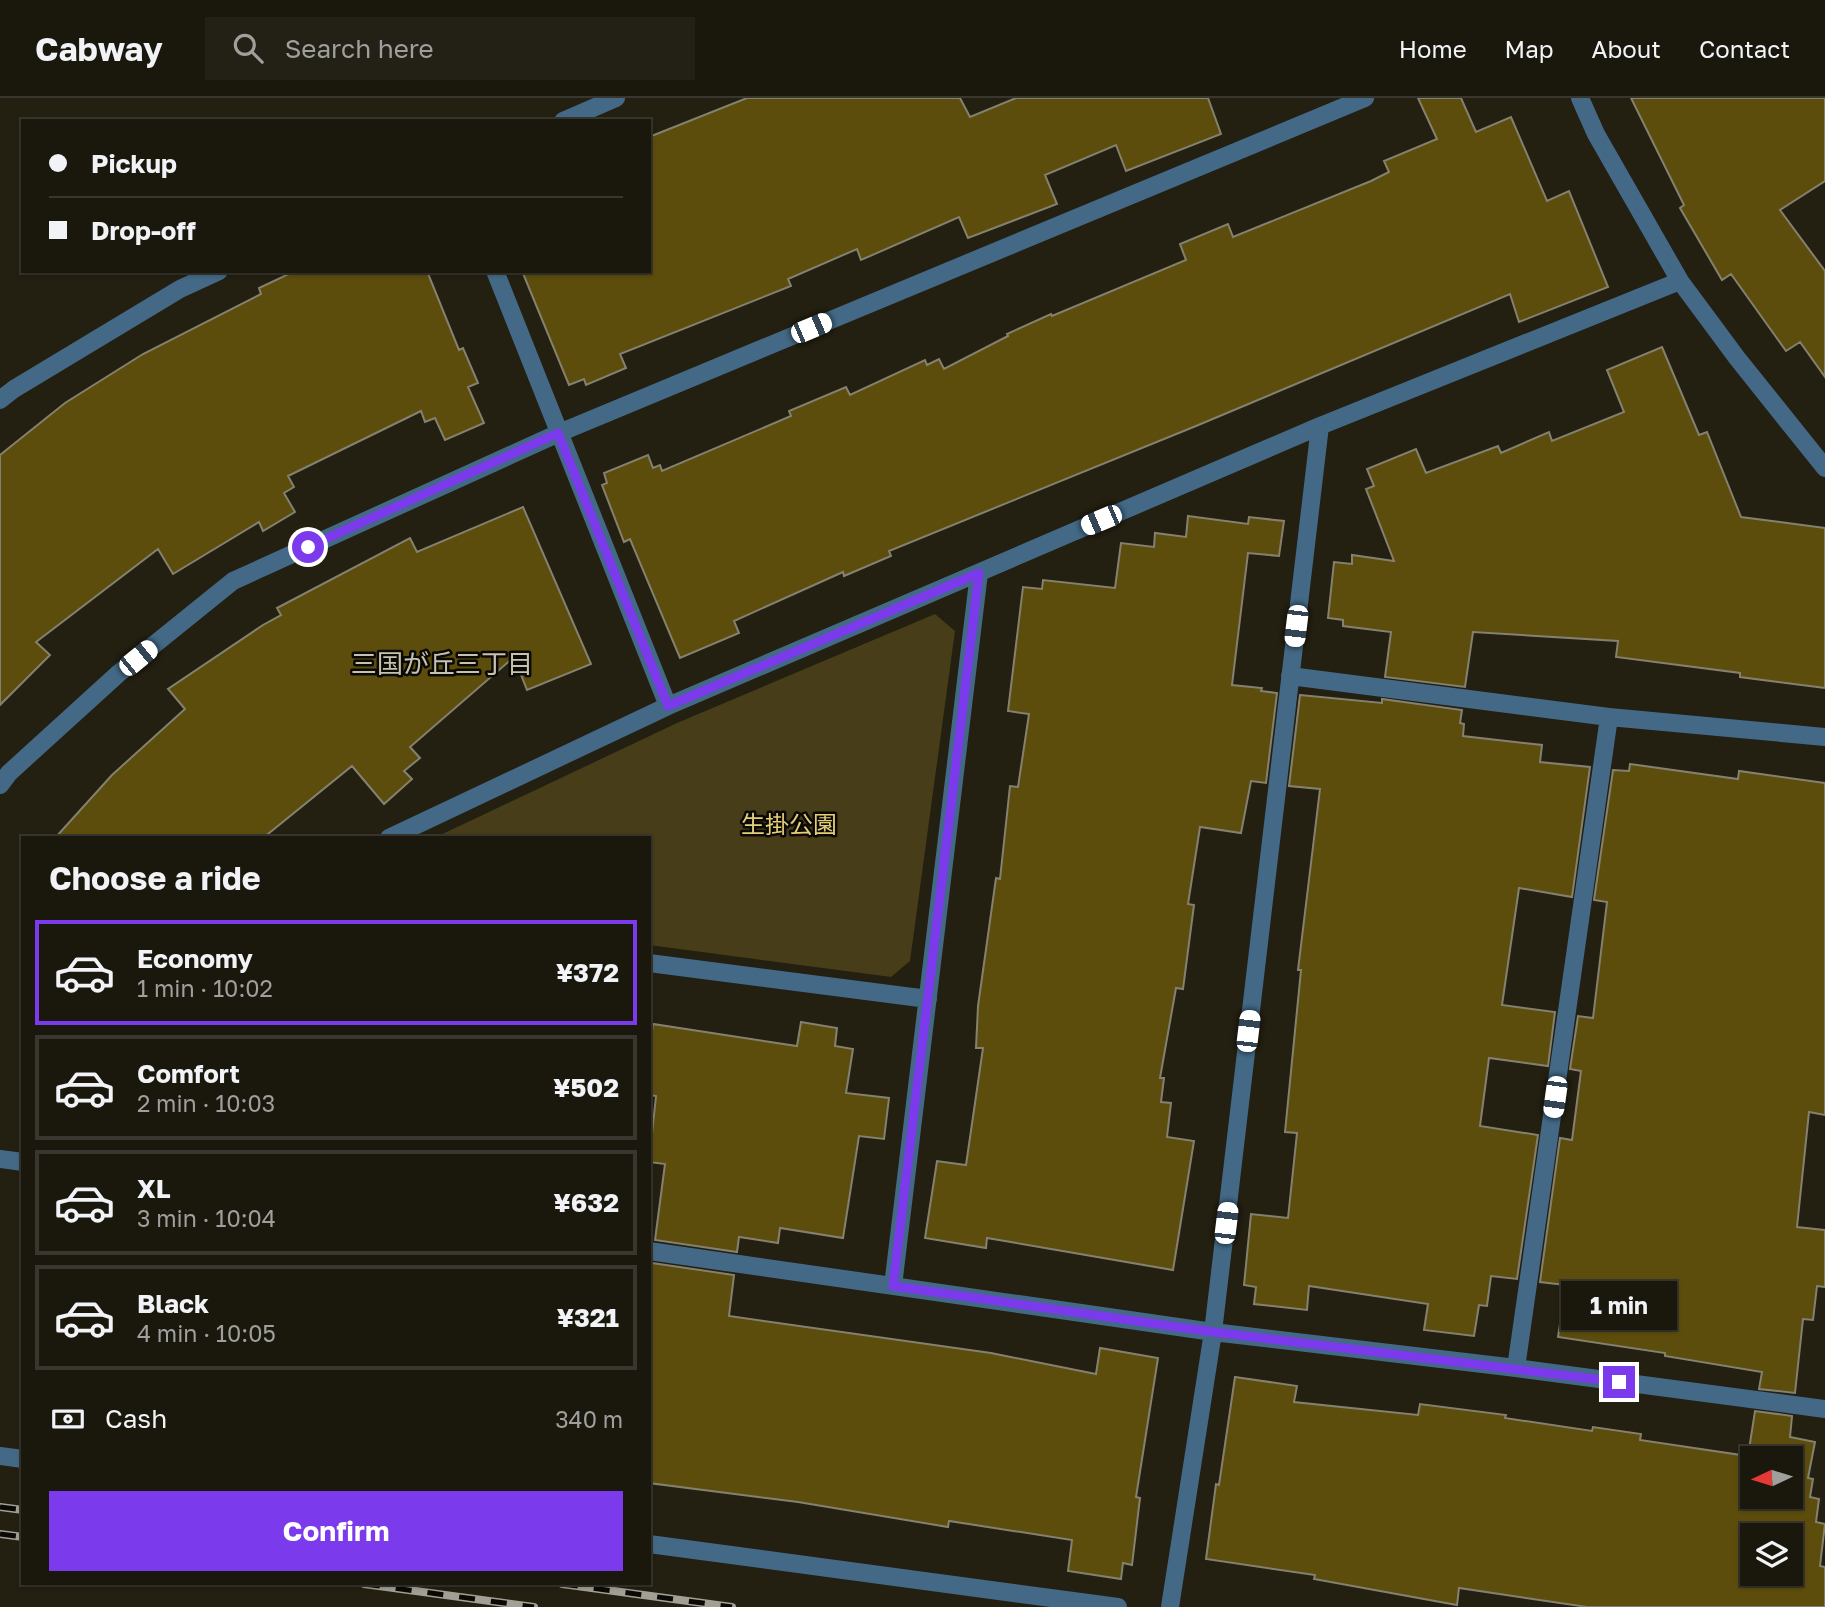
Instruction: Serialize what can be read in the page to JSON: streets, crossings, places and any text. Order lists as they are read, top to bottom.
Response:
{
  "districts": ["三国が丘三丁目"],
  "parks": ["生掛公園"],
  "north": "left",
  "page": {
    "header": "Cabway",
    "search": "Search here",
    "nav": [
      "Home",
      "Map",
      "About",
      "Contact"
    ],
    "banner": ["Pickup", "Drop-off"],
    "heading": "Choose a ride",
    "list": [
      {
        "name": "Economy",
        "note": "1 min · 10:02",
        "value": "¥372"
      },
      {
        "name": "Comfort",
        "note": "2 min · 10:03",
        "value": "¥502"
      },
      {
        "name": "XL",
        "note": "3 min · 10:04",
        "value": "¥632"
      },
      {
        "name": "Black",
        "note": "4 min · 10:05",
        "value": "¥321"
      }
    ],
    "bubble": "1 min",
    "pay": ["Cash", "340 m"],
    "buttons": "Confirm"
  }
}
